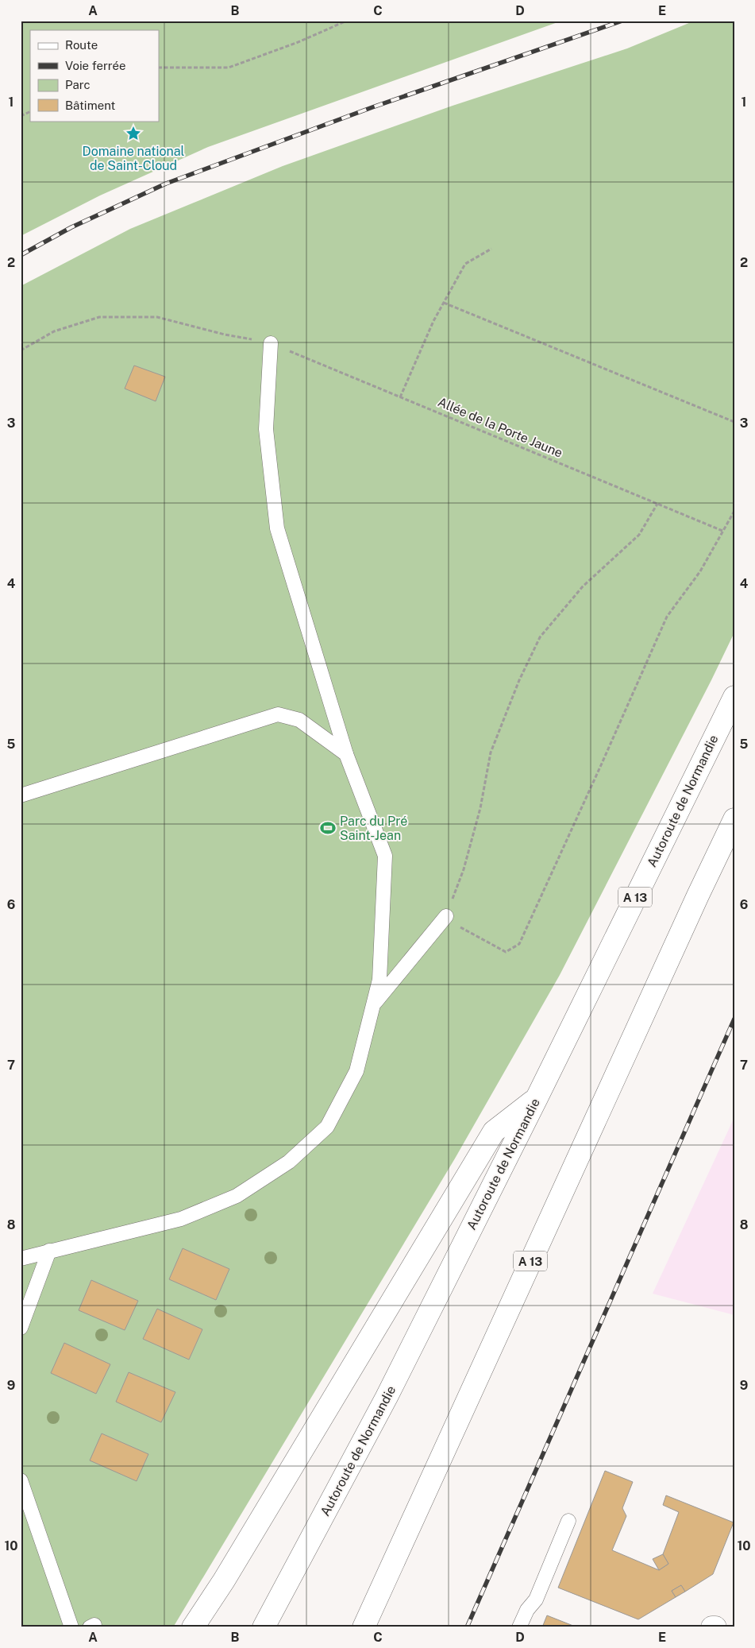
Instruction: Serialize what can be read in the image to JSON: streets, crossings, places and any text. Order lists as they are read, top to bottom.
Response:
{
  "streets": {
    "highway": ["Autoroute de Normandie", "A 13"],
    "path": ["Allée de la Porte Jaune"]
  },
  "places": {
    "place": ["Domaine national de Saint-Cloud"],
    "sports": ["Parc du Pré Saint-Jean"]
  },
  "legend": [
    "Route",
    "Voie ferrée",
    "Parc",
    "Bâtiment"
  ],
  "grid": {
    "columns": [
      "A",
      "B",
      "C",
      "D",
      "E"
    ],
    "rows": [
      "1",
      "2",
      "3",
      "4",
      "5",
      "6",
      "7",
      "8",
      "9",
      "10"
    ]
  }
}
